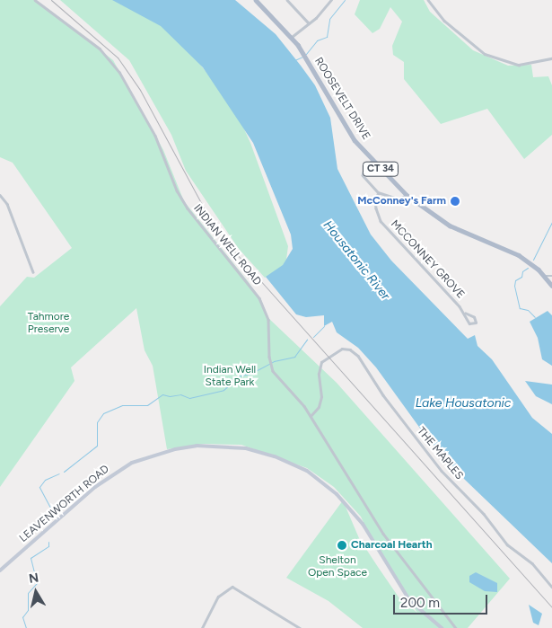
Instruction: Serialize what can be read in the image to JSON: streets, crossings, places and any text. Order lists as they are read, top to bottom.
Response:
{
  "streets": {
    "main road": ["ROOSEVELT DRIVE", "CT 34", "LEAVENWORTH ROAD"],
    "street": ["INDIAN WELL ROAD", "MCCONNEY GROVE", "THE MAPLES"]
  },
  "crossings": [
    ["INDIAN WELL ROAD", "THE MAPLES"]
  ],
  "water": ["Housatonic River", "Lake Housatonic"],
  "parks": ["Tahmore Preserve", "Indian Well State Park", "Shelton Open Space"],
  "places": ["McConney's Farm", "Charcoal Hearth"],
  "scale_bar": "200 m",
  "north": "top"
}
